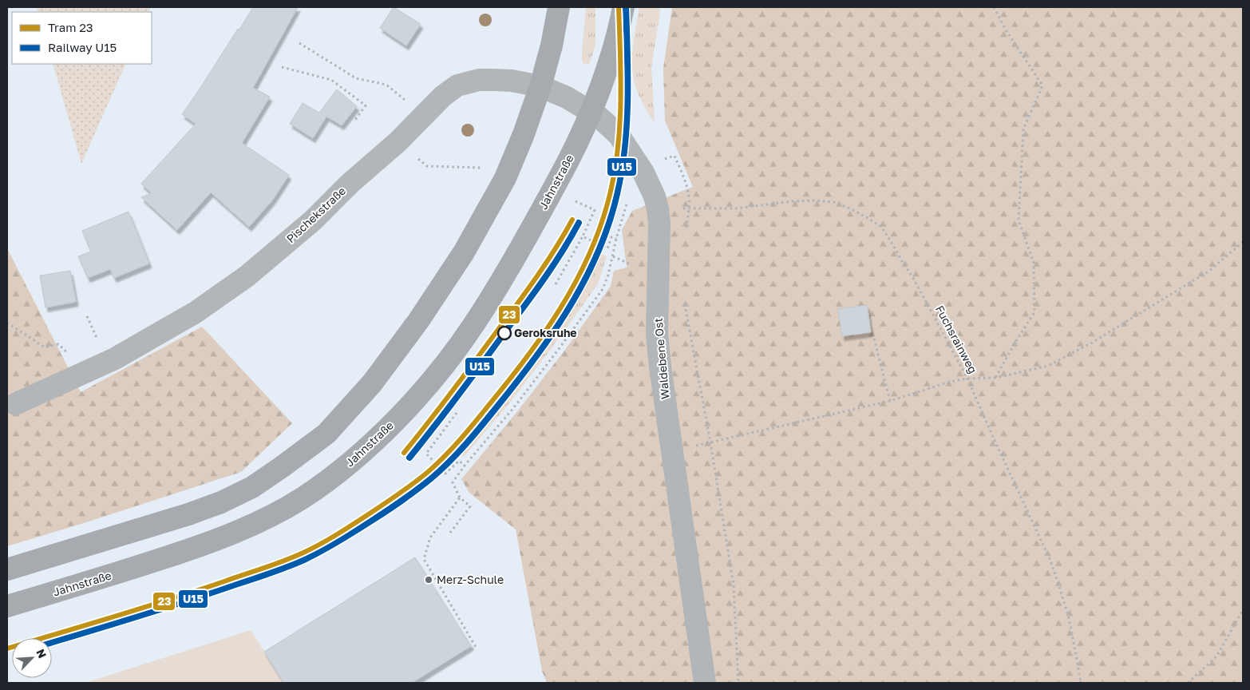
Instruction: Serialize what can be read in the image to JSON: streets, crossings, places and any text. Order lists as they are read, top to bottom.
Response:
{
  "streets": {
    "main road": ["Jahnstraße"],
    "street": ["Pischekstraße", "Waldebene Ost"],
    "path": ["Fuchsrainweg"]
  },
  "crossings": [
    ["Jahnstraße", "Waldebene Ost"],
    ["Pischekstraße", "Waldebene Ost"],
    ["Fuchsrainweg", "Waldebene Ost"]
  ],
  "places": ["Geroksruhe", "Merz-Schule"],
  "lines": ["tram line 23", "rail line U15"],
  "legend": ["Tram 23", "Railway U15"],
  "north": "top right"
}
